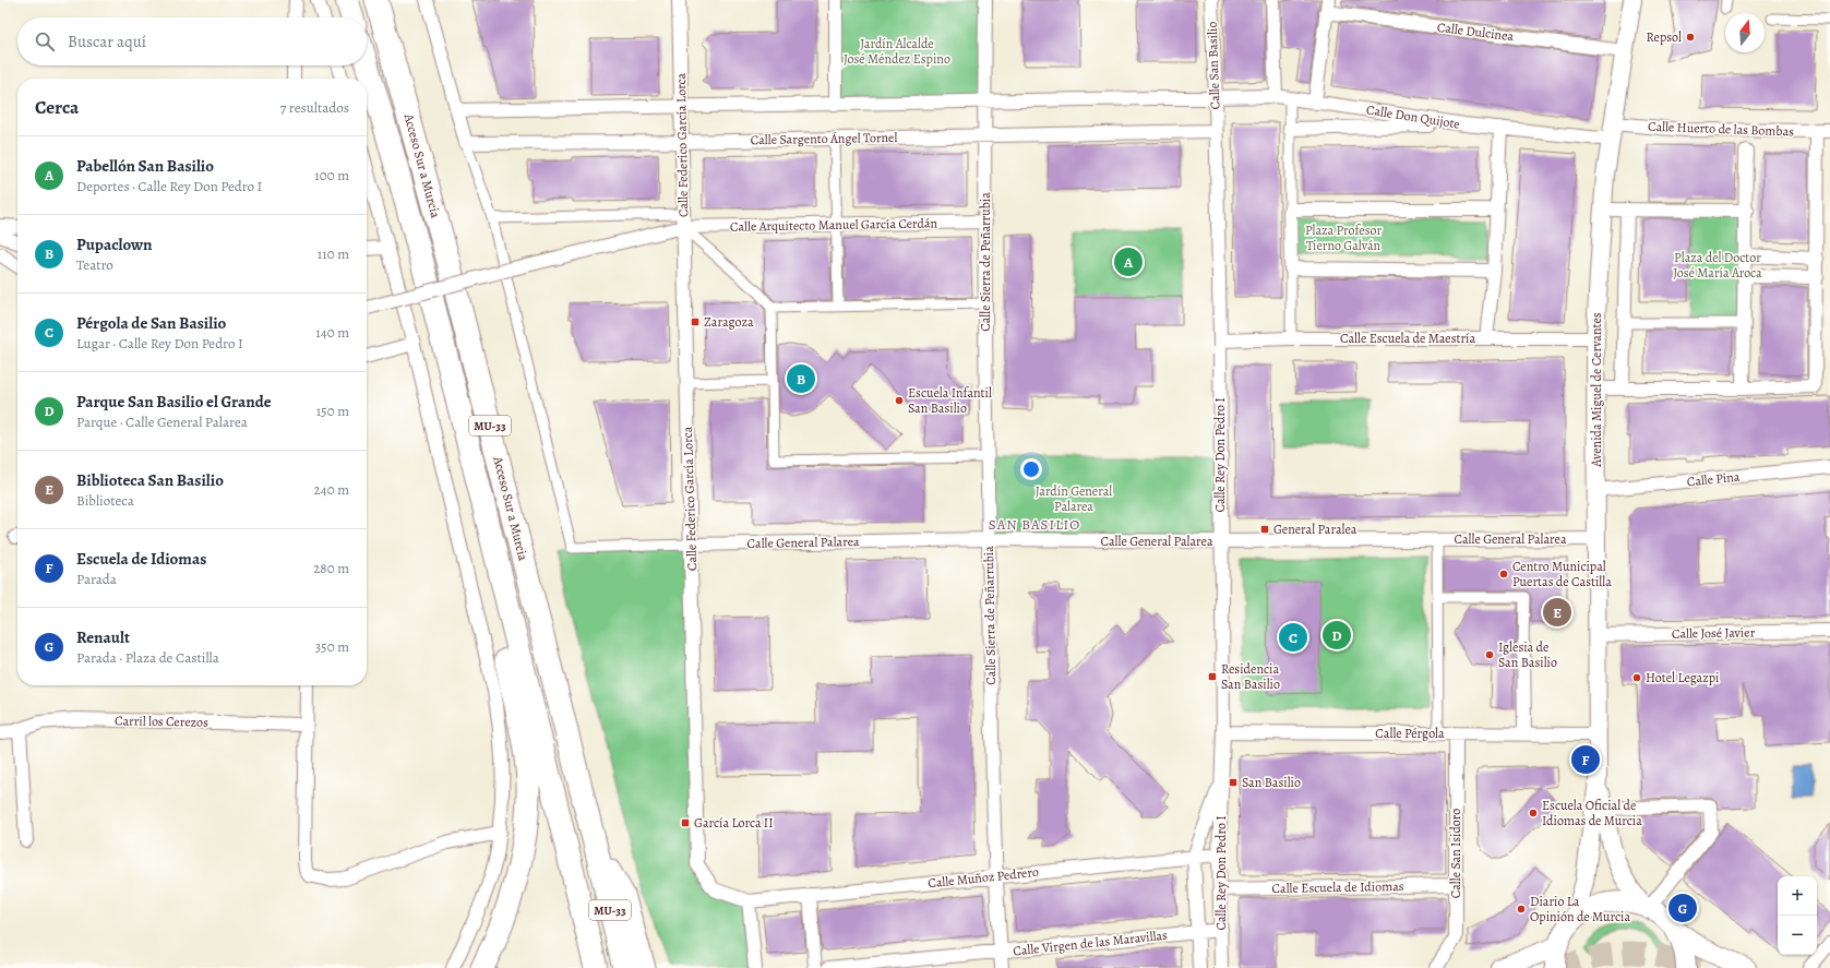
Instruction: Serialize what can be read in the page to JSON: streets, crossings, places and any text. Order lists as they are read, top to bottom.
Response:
{
  "streets": {
    "highway": ["Acceso Sur a Murcia", "MU-33"],
    "main road": ["Avenida Miguel de Cervantes"],
    "street": [
      "Calle Dulcinea",
      "Calle San Basilio",
      "Calle Don Quijote",
      "Calle Huerto de las Bombas",
      "Calle Sargento Ángel Tornel",
      "Calle Federico García Lorca",
      "Calle Arquitecto Manuel García Cerdán",
      "Calle Sierra de Peñarrubia",
      "Calle Escuela de Maestría",
      "Calle Rey Don Pedro I",
      "Calle Pina",
      "Calle General Palarea",
      "Calle José Javier",
      "Carril los Cerezos",
      "Calle Pérgola",
      "Calle San Isidoro",
      "Calle Muñoz Pedrero",
      "Calle Escuela de Idiomas",
      "Calle Virgen de las Maravillas"
    ]
  },
  "crossings": [
    ["Calle Dulcinea", "Avenida Miguel de Cervantes"],
    ["Calle San Basilio", "Calle Don Quijote"],
    ["Calle San Basilio", "Calle Sargento Ángel Tornel"],
    ["Calle San Basilio", "Calle Rey Don Pedro I"],
    ["Calle Don Quijote", "Calle Huerto de las Bombas"],
    ["Calle Don Quijote", "Avenida Miguel de Cervantes"],
    ["Calle Huerto de las Bombas", "Avenida Miguel de Cervantes"],
    ["Calle Sargento Ángel Tornel", "Calle Federico García Lorca"],
    ["Calle Sargento Ángel Tornel", "Calle Sierra de Peñarrubia"],
    ["Calle Sargento Ángel Tornel", "Calle Rey Don Pedro I"],
    ["Calle Federico García Lorca", "Calle Arquitecto Manuel García Cerdán"],
    ["Calle Federico García Lorca", "Calle General Palarea"],
    ["Calle Federico García Lorca", "Calle Muñoz Pedrero"],
    ["Calle Arquitecto Manuel García Cerdán", "Calle Sierra de Peñarrubia"],
    ["Calle Sierra de Peñarrubia", "Calle General Palarea"],
    ["Calle Sierra de Peñarrubia", "Calle Muñoz Pedrero"],
    ["Calle Sierra de Peñarrubia", "Calle Virgen de las Maravillas"],
    ["Calle Escuela de Maestría", "Avenida Miguel de Cervantes"],
    ["Calle Escuela de Maestría", "Calle Rey Don Pedro I"],
    ["Avenida Miguel de Cervantes", "Calle Pina"],
    ["Avenida Miguel de Cervantes", "Calle General Palarea"],
    ["Avenida Miguel de Cervantes", "Calle José Javier"],
    ["Avenida Miguel de Cervantes", "Calle Pérgola"],
    ["Calle Rey Don Pedro I", "Calle General Palarea"],
    ["Calle Rey Don Pedro I", "Calle Pérgola"],
    ["Calle Rey Don Pedro I", "Calle Muñoz Pedrero"],
    ["Calle Rey Don Pedro I", "Calle Escuela de Idiomas"],
    ["Calle Rey Don Pedro I", "Calle Virgen de las Maravillas"],
    ["Calle Pérgola", "Calle San Isidoro"],
    ["Calle San Isidoro", "Calle Escuela de Idiomas"]
  ],
  "districts": ["SAN BASILIO"],
  "parks": [
    "Jardín Alcalde José Méndez Espino",
    "Plaza Profesor Tierno Galván",
    "Plaza del Doctor José María Aroca",
    "Jardín General Palarea"
  ],
  "places": {
    "other": [
      "Repsol",
      "Escuela Infantil San Basilio",
      "Centro Municipal Puertas de Castilla",
      "Iglesia de San Basilio",
      "Hotel Legazpi",
      "Escuela Oficial de Idiomas de Murcia",
      "Diario La Opinión de Murcia"
    ],
    "transit": [
      "Zaragoza",
      "General Paralea",
      "Residencia San Basilio",
      "San Basilio",
      "García Lorca II"
    ]
  },
  "north": "top",
  "page": {
    "search": "Buscar aquí",
    "heading": ["Cerca", "7 resultados"],
    "list": [
      {
        "mark": "A",
        "name": "Pabellón San Basilio",
        "note": "Deportes · Calle Rey Don Pedro I",
        "value": "100 m"
      },
      {
        "mark": "B",
        "name": "Pupaclown",
        "note": "Teatro",
        "value": "110 m"
      },
      {
        "mark": "C",
        "name": "Pérgola de San Basilio",
        "note": "Lugar · Calle Rey Don Pedro I",
        "value": "140 m"
      },
      {
        "mark": "D",
        "name": "Parque San Basilio el Grande",
        "note": "Parque · Calle General Palarea",
        "value": "150 m"
      },
      {
        "mark": "E",
        "name": "Biblioteca San Basilio",
        "note": "Biblioteca",
        "value": "240 m"
      },
      {
        "mark": "F",
        "name": "Escuela de Idiomas",
        "note": "Parada",
        "value": "280 m"
      },
      {
        "mark": "G",
        "name": "Renault",
        "note": "Parada · Plaza de Castilla",
        "value": "350 m"
      }
    ],
    "pins": [
      "A",
      "B",
      "E",
      "D",
      "C",
      "F",
      "G"
    ],
    "map_buttons": ["+", "−"]
  }
}
